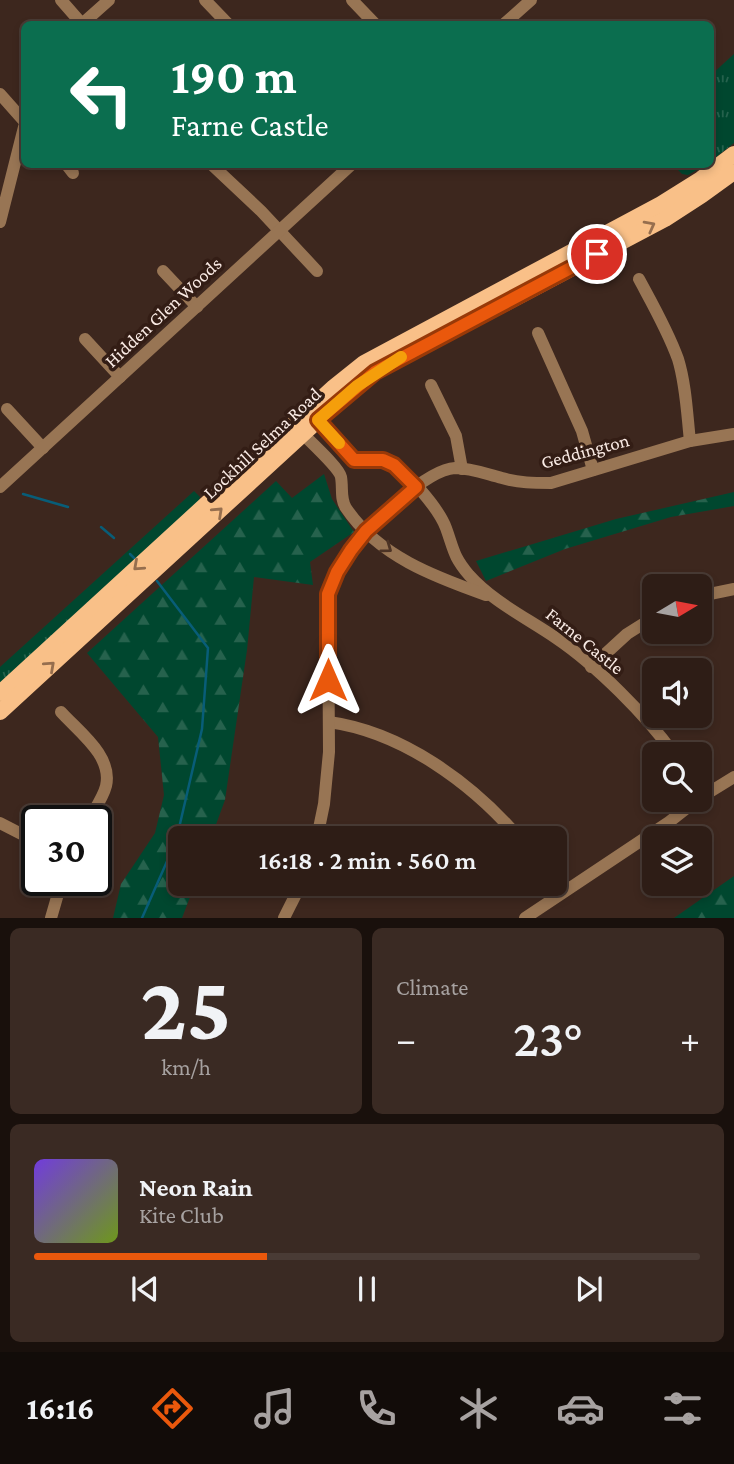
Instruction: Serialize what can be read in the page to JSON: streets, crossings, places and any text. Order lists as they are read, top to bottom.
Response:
{
  "streets": {
    "main road": ["Lockhill Selma Road"],
    "street": ["Hidden Glen Woods", "Geddington", "Farne Castle"]
  },
  "crossings": [
    ["Geddington", "Farne Castle"]
  ],
  "north": "right",
  "page": {
    "turn": ["190 m", "Farne Castle"],
    "limit": "30",
    "trip": "16:18 · 2 min · 560 m",
    "tile": [
      ["25", "km/h"],
      "Climate"
    ],
    "heat": ["−", "23°", "+"],
    "song": ["Neon Rain", "Kite Club"],
    "tabs": "16:16"
  }
}
